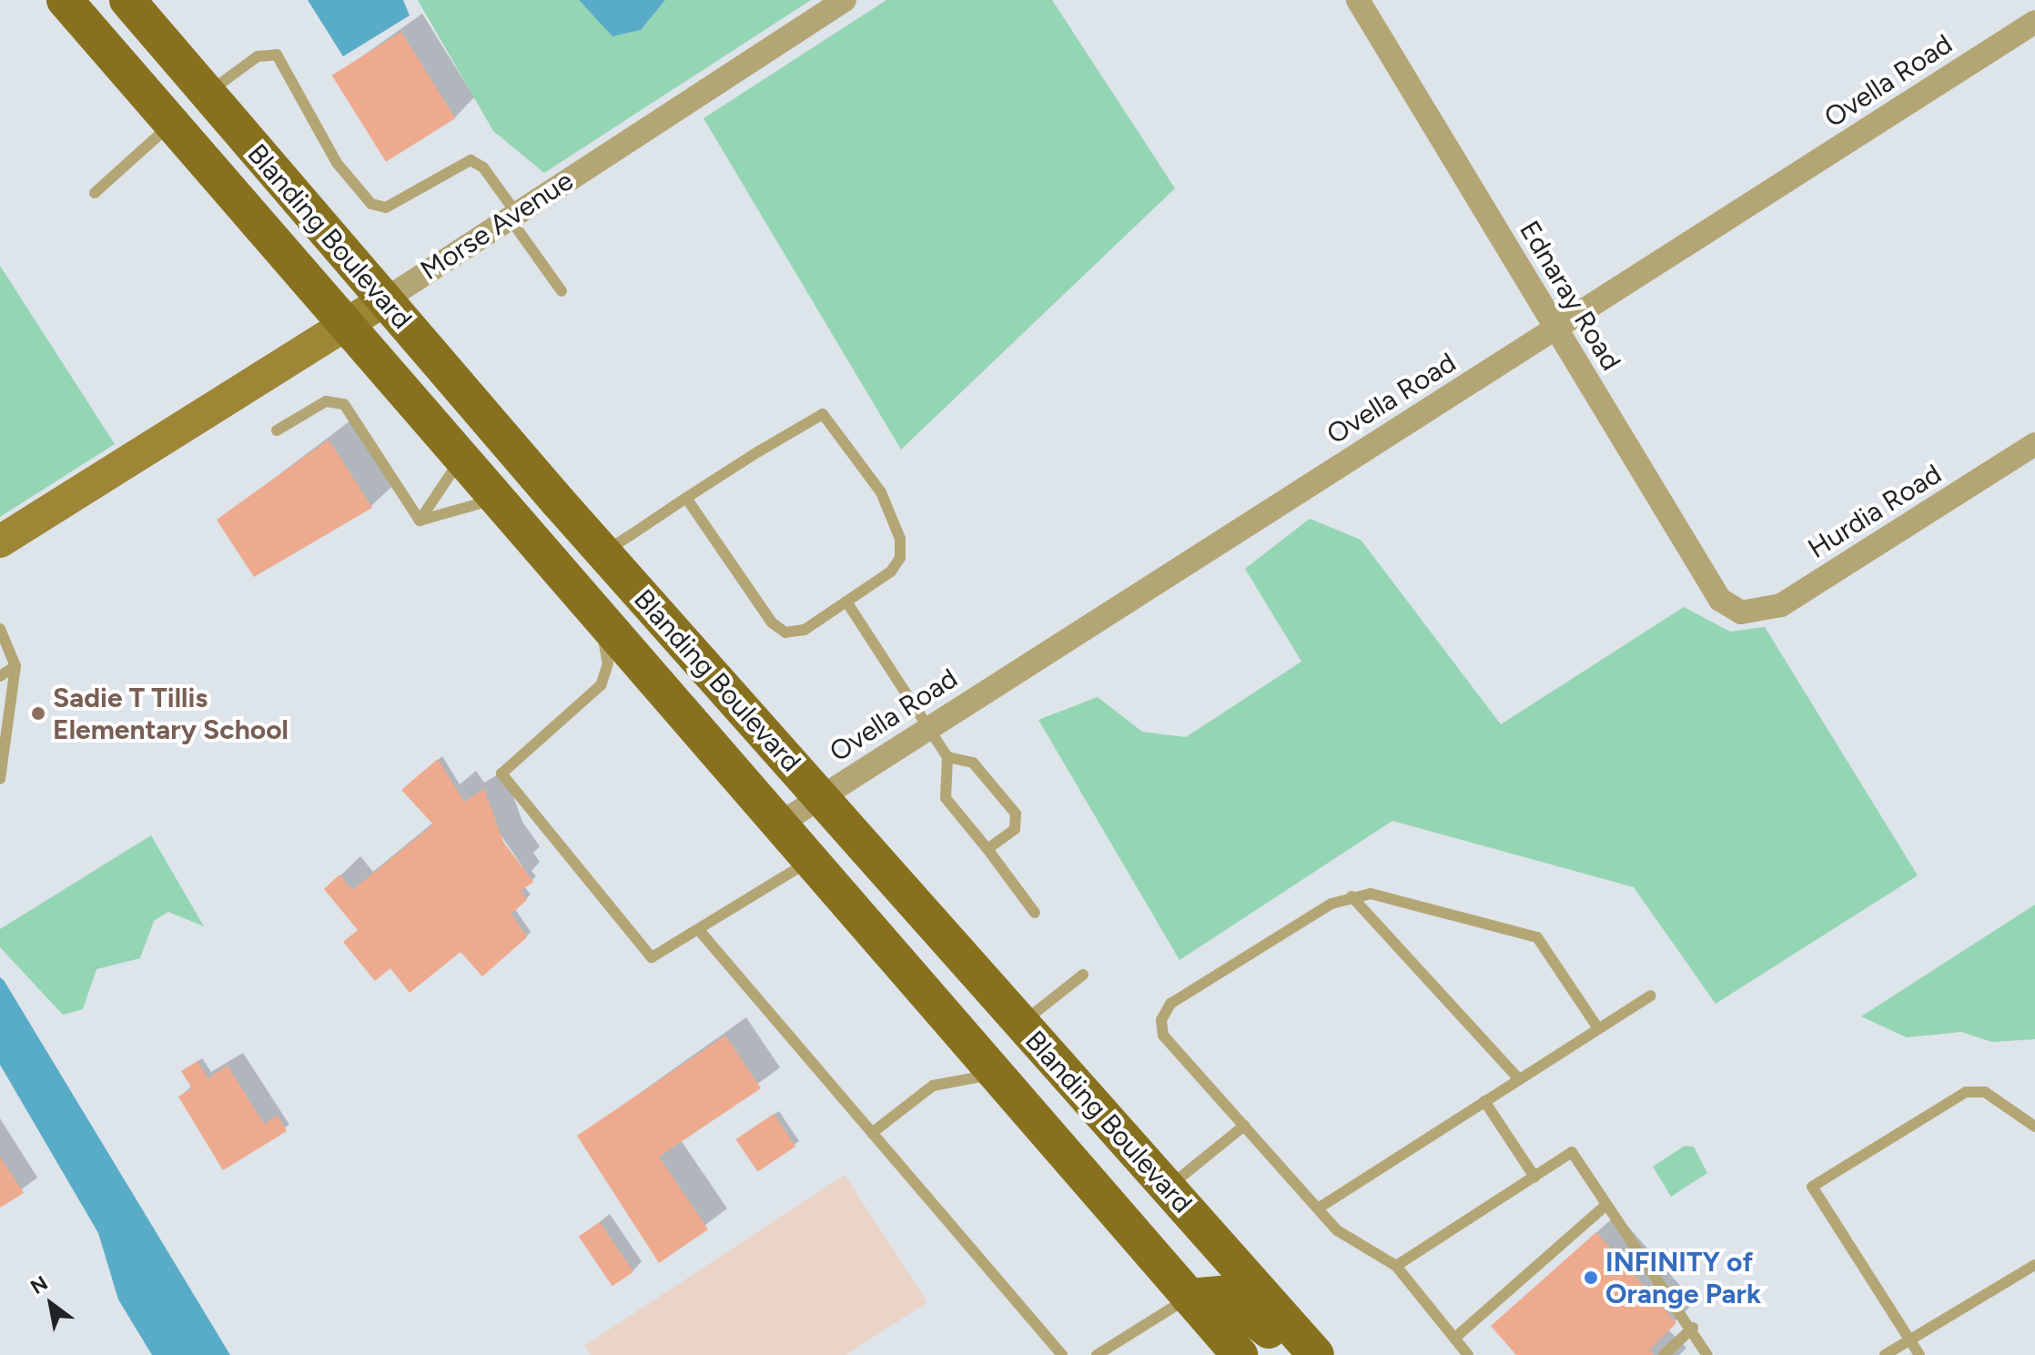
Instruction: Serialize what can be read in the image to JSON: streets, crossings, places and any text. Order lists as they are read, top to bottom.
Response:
{
  "streets": {
    "main road": ["Blanding Boulevard"],
    "street": [
      "Ovella Road",
      "Morse Avenue",
      "Ednaray Road",
      "Hurdia Road"
    ]
  },
  "crossings": [
    ["Ovella Road", "Blanding Boulevard"],
    ["Ovella Road", "Ednaray Road"],
    ["Morse Avenue", "Blanding Boulevard"],
    ["Ednaray Road", "Hurdia Road"]
  ],
  "places": ["Sadie T Tillis Elementary School", "INFINITY of Orange Park"],
  "north": "top left"
}
